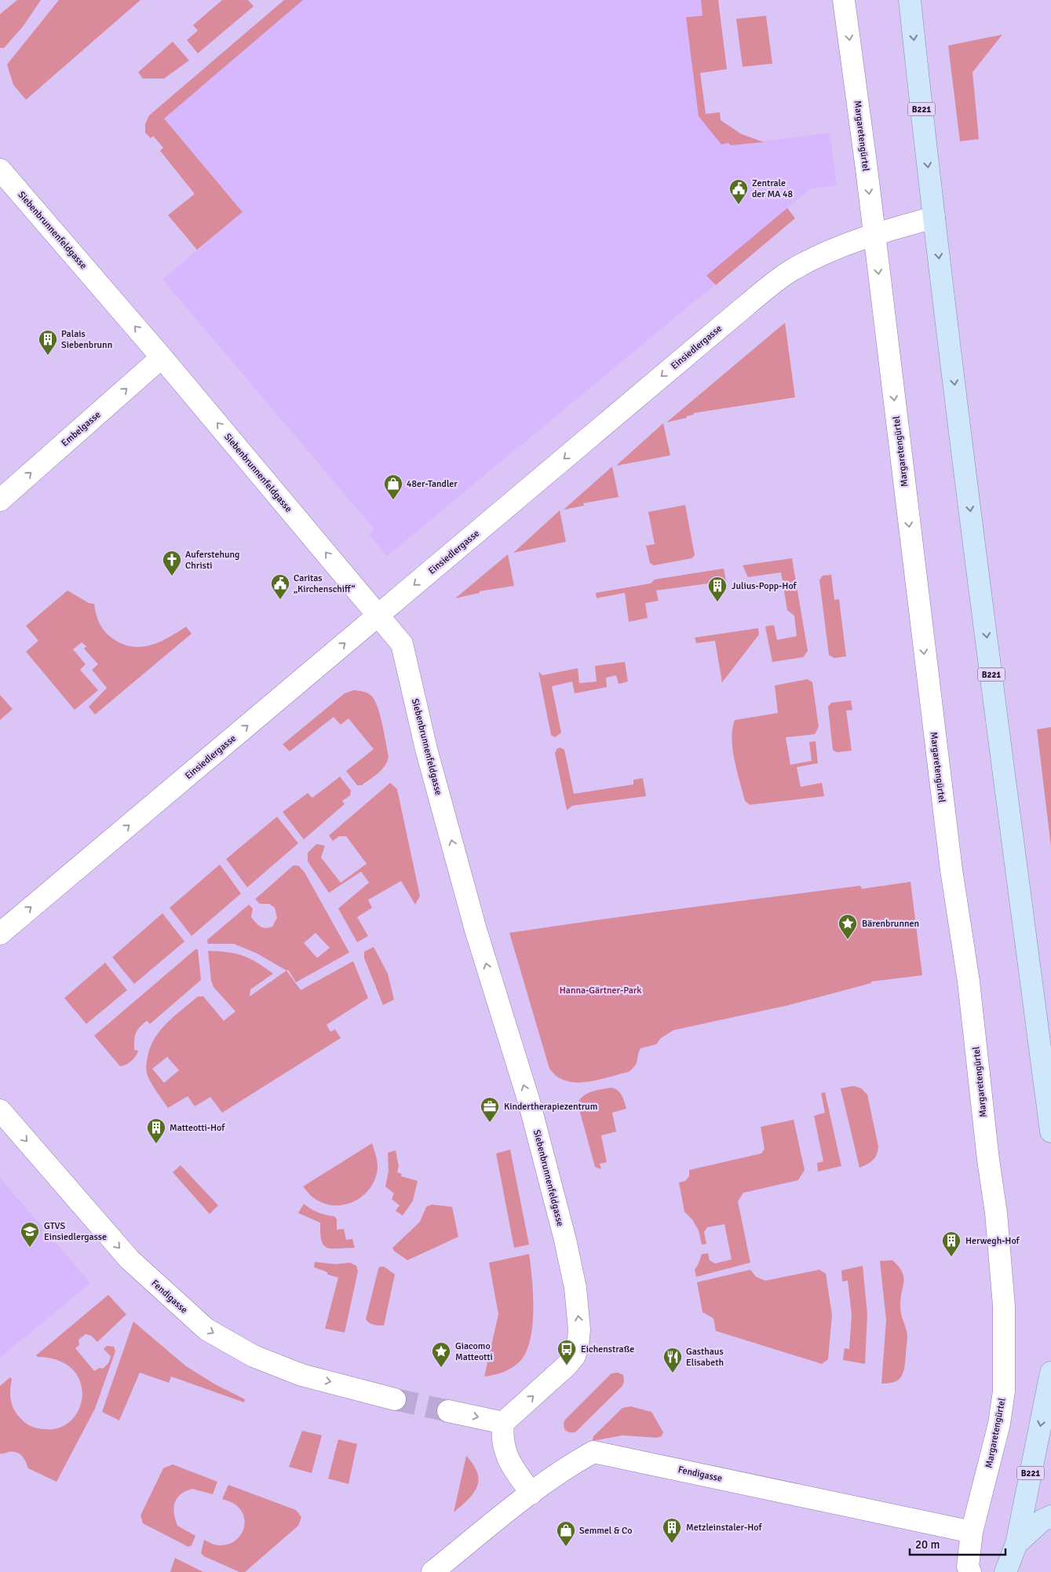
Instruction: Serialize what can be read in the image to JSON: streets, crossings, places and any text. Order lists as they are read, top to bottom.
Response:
{
  "streets": {
    "main road": ["B221"],
    "street": [
      "Margaretengürtel",
      "Siebenbrunnenfeldgasse",
      "Einsiedlergasse",
      "Embelgasse",
      "Fendigasse"
    ]
  },
  "crossings": [
    ["B221", "Einsiedlergasse"],
    ["Margaretengürtel", "Einsiedlergasse"],
    ["Margaretengürtel", "Fendigasse"],
    ["Siebenbrunnenfeldgasse", "Einsiedlergasse"],
    ["Siebenbrunnenfeldgasse", "Embelgasse"]
  ],
  "one_way": [
    "Margaretengürtel",
    "Siebenbrunnenfeldgasse",
    "Embelgasse",
    "Fendigasse"
  ],
  "parks": ["Hanna-Gärtner-Park"],
  "places": {
    "public building": ["Zentrale der MA 48", "Caritas „Kirchenschiff“"],
    "building": [
      "Palais Siebenbrunn",
      "Julius-Popp-Hof",
      "Matteotti-Hof",
      "Herwegh-Hof",
      "Metzleinstaler-Hof"
    ],
    "shop": ["48er-Tandler", "Semmel & Co"],
    "church": ["Auferstehung Christi"],
    "place": ["Bärenbrunnen", "Giacomo Matteotti"],
    "office": ["Kindertherapiezentrum"],
    "school or university": ["GTVS Einsiedlergasse"],
    "bus stop": ["Eichenstraße"],
    "restaurant": ["Gasthaus Elisabeth"]
  },
  "scale_bar": "20 m"
}
